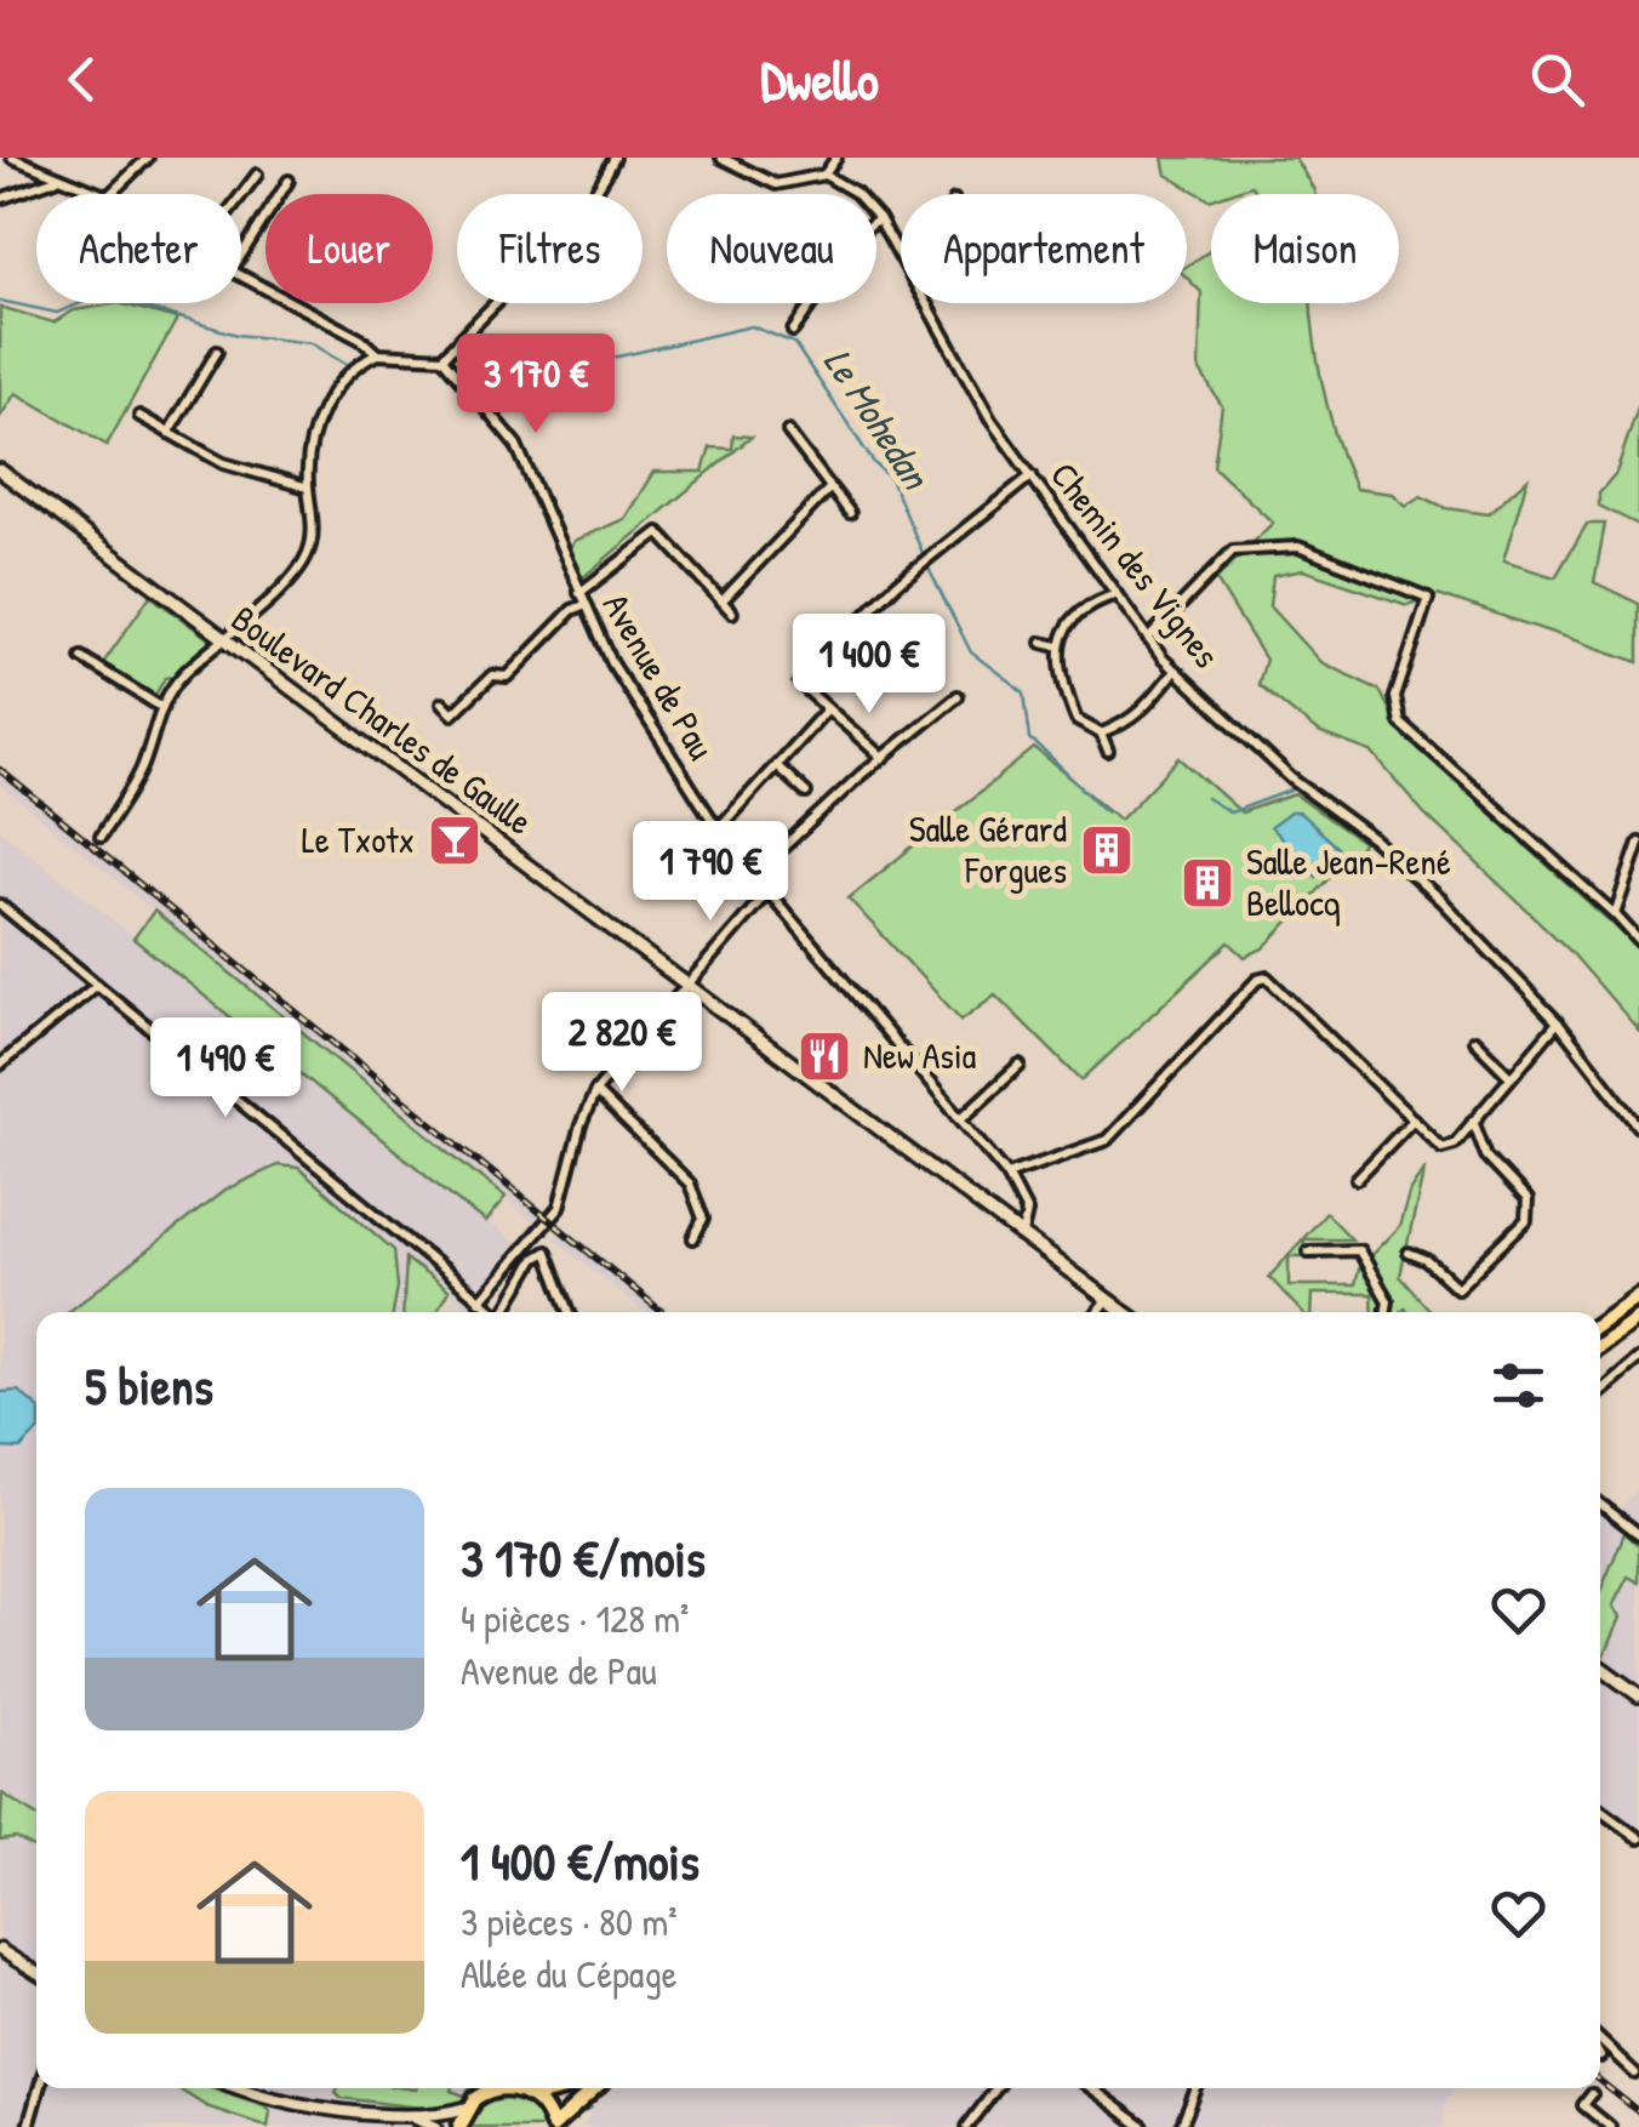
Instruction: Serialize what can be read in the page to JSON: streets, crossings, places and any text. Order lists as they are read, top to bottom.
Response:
{
  "streets": {
    "main road": ["Boulevard Charles de Gaulle"],
    "street": ["Chemin des Vignes", "Avenue de Pau"]
  },
  "crossings": [
    ["Avenue de Pau", "Boulevard Charles de Gaulle"]
  ],
  "water": ["Le Mohedan"],
  "places": {
    "bar": ["Le Txotx"],
    "building": ["Salle Gérard Forgues", "Salle Jean-René Bellocq"],
    "restaurant": ["New Asia"]
  },
  "page": {
    "header": "Dwello",
    "chip": [
      "Acheter",
      "Louer",
      "Filtres",
      "Nouveau",
      "Appartement",
      "Maison"
    ],
    "price": [
      "3 170 €",
      "1 400 €",
      "1 790 €",
      "2 820 €",
      "1 490 €"
    ],
    "heading": "5 biens",
    "list": [
      {
        "name": "3 170 €/mois",
        "note": "4 pièces · 128 m² · Avenue de Pau"
      },
      {
        "name": "1 400 €/mois",
        "note": "3 pièces · 80 m² · Allée du Cépage"
      }
    ]
  }
}
